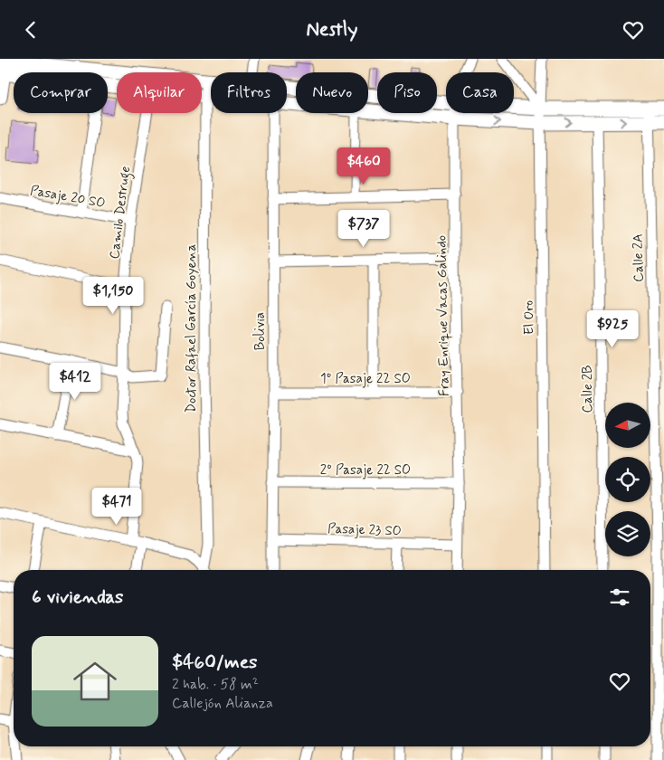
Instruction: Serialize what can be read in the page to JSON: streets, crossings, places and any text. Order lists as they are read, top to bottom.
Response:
{
  "streets": {
    "street": [
      "Pasaje 20 SO",
      "Camilo Destruge",
      "Calle 2A",
      "Fray Enrique Vacas Galindo",
      "El Oro",
      "Doctor Rafael García Goyena",
      "Bolivia",
      "1º Pasaje 22 SO",
      "Calle 2B",
      "2º Pasaje 22 SO",
      "Pasaje 23 SO"
    ]
  },
  "crossings": [
    ["Pasaje 20 SO", "Camilo Destruge"],
    ["Fray Enrique Vacas Galindo", "1º Pasaje 22 SO"],
    ["Fray Enrique Vacas Galindo", "2º Pasaje 22 SO"],
    ["Fray Enrique Vacas Galindo", "Pasaje 23 SO"],
    ["Bolivia", "1º Pasaje 22 SO"],
    ["Bolivia", "2º Pasaje 22 SO"],
    ["Bolivia", "Pasaje 23 SO"]
  ],
  "north": "left",
  "page": {
    "header": "Nestly",
    "chip": [
      "Comprar",
      "Alquilar",
      "Filtros",
      "Nuevo",
      "Piso",
      "Casa"
    ],
    "price": [
      "$460",
      "$737",
      "$1,150",
      "$925",
      "$412",
      "$471"
    ],
    "heading": "6 viviendas",
    "list": [
      {
        "name": "$460/mes",
        "note": "2 hab. · 58 m² · Callejón Alianza"
      }
    ]
  }
}
